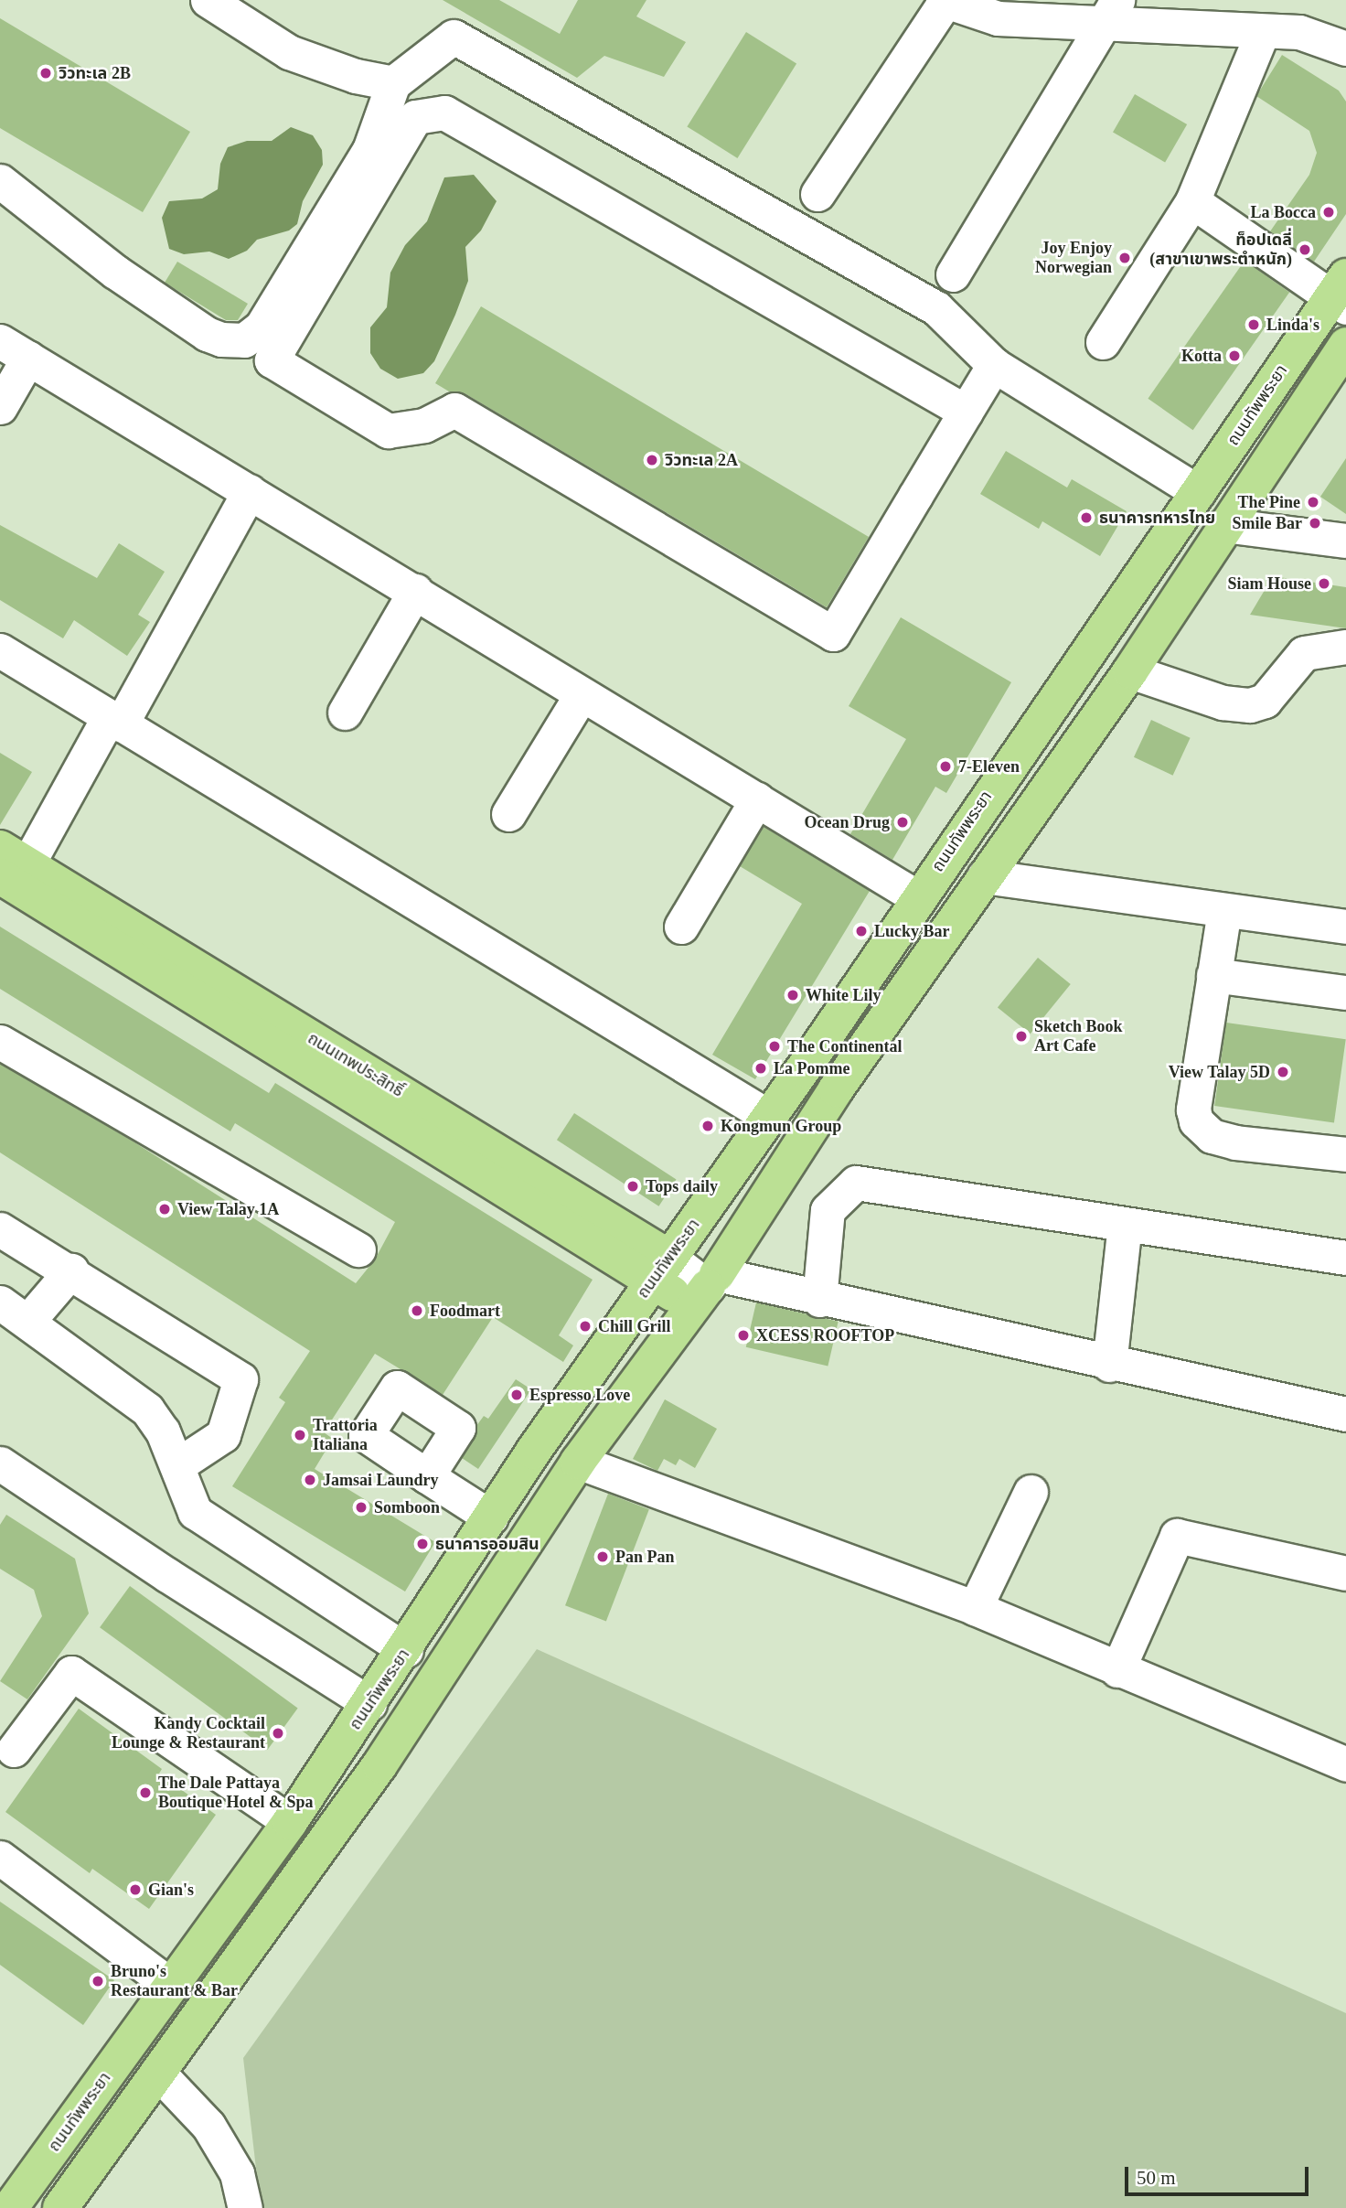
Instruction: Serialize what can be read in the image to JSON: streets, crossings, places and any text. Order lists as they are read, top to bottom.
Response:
{
  "streets": {
    "main road": ["ถนนทัพพระยา", "ถนนเทพประสิทธิ์"]
  },
  "crossings": [
    ["ถนนทัพพระยา", "ถนนเทพประสิทธิ์"]
  ],
  "places": [
    "วิวทะเล 2B",
    "La Bocca",
    "ท็อปเดลี่ (สาขาเขาพระตำหนัก)",
    "Joy Enjoy Norwegian",
    "Linda's",
    "Kotta",
    "วิวทะเล 2A",
    "The Pine",
    "ธนาคารทหารไทย",
    "Smile Bar",
    "Siam House",
    "7-Eleven",
    "Ocean Drug",
    "Lucky Bar",
    "White Lily",
    "Sketch Book Art Cafe",
    "The Continental",
    "La Pomme",
    "View Talay 5D",
    "Kongmun Group",
    "Tops daily",
    "View Talay 1A",
    "Foodmart",
    "Chill Grill",
    "XCESS ROOFTOP",
    "Espresso Love",
    "Trattoria Italiana",
    "Jamsai Laundry",
    "Somboon",
    "ธนาคารออมสิน",
    "Pan Pan",
    "Kandy Cocktail Lounge & Restaurant",
    "The Dale Pattaya Boutique Hotel & Spa",
    "Gian's",
    "Bruno's Restaurant & Bar"
  ],
  "scale_bar": "50 m"
}
